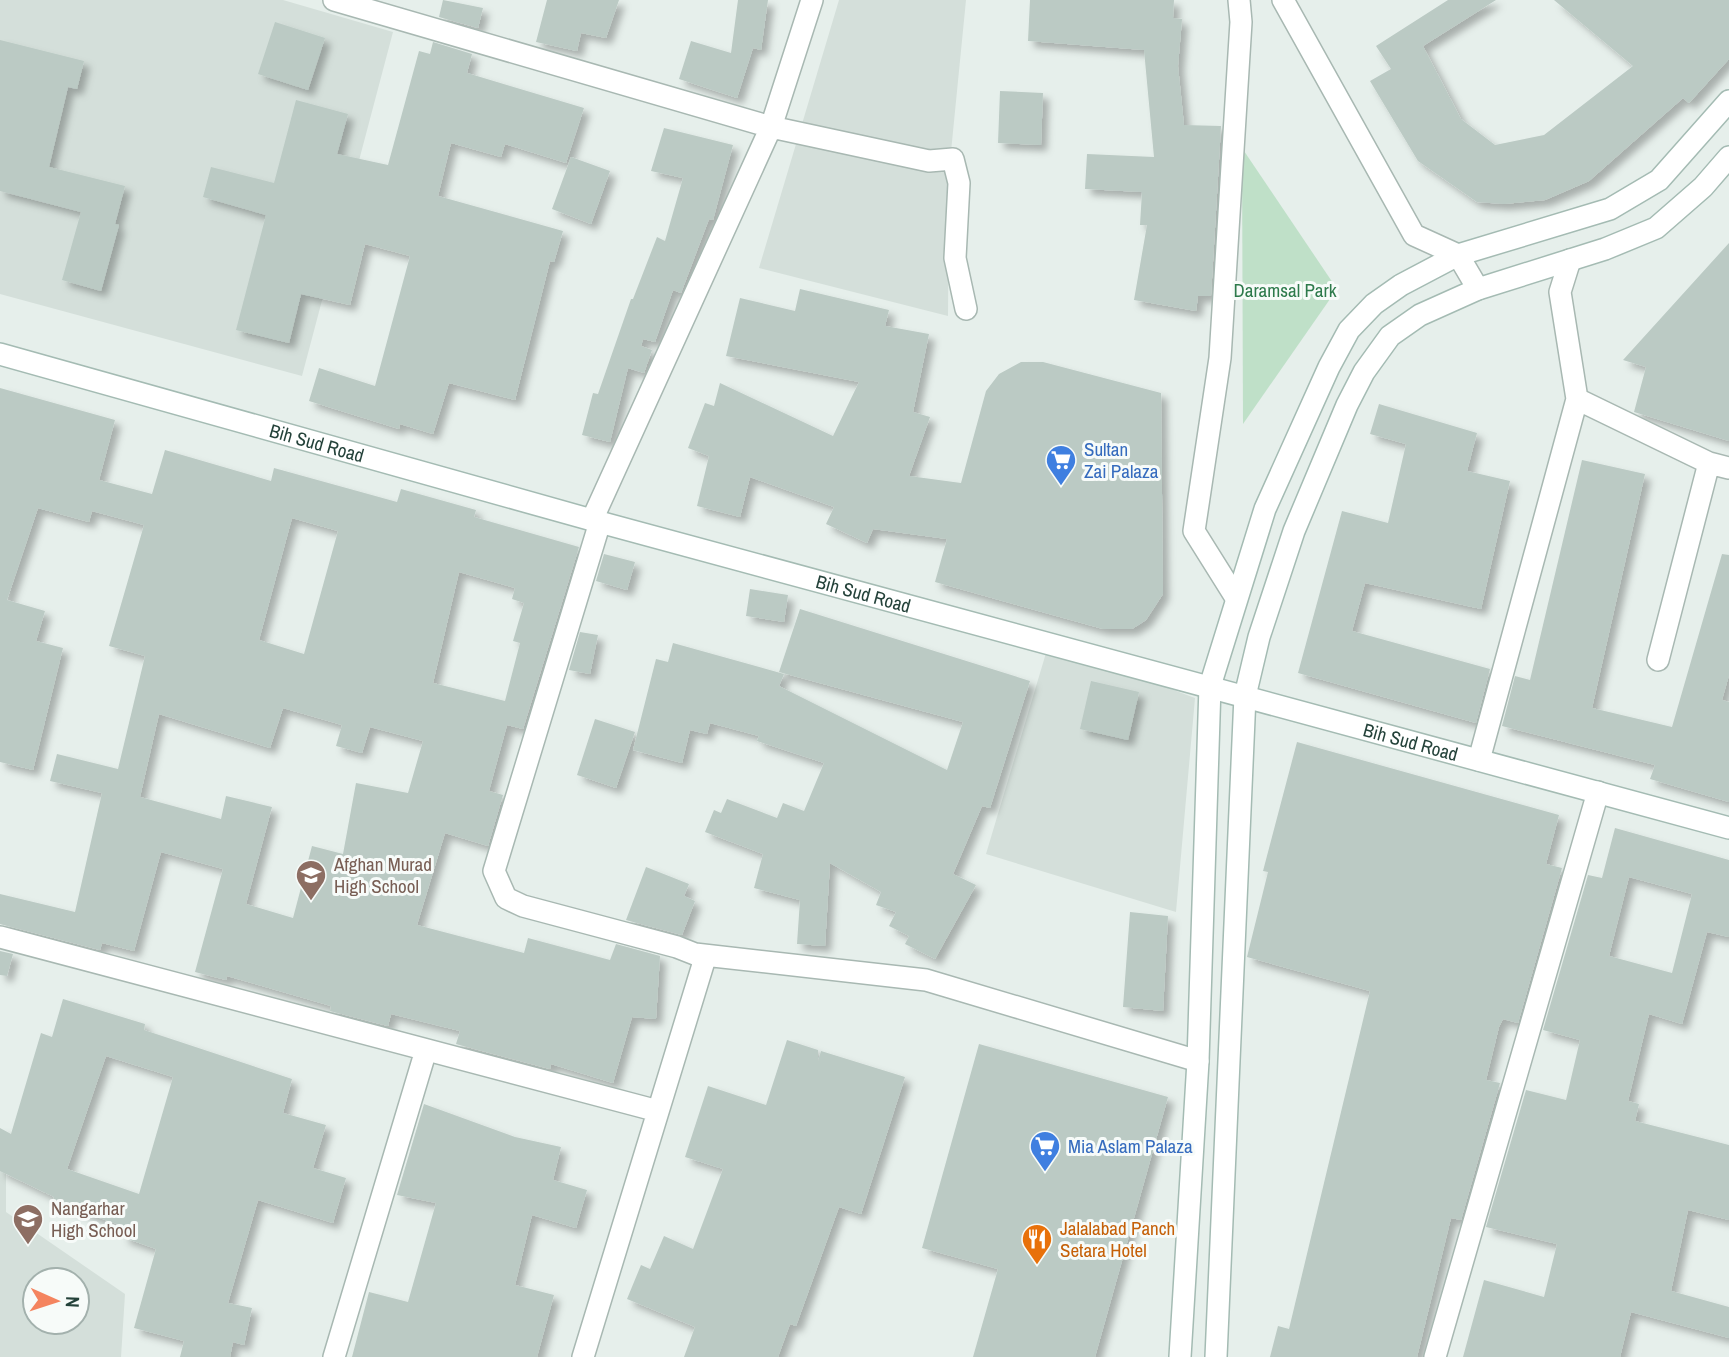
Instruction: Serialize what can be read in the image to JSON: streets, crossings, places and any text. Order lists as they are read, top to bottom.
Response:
{
  "streets": {
    "street": ["Bih Sud Road"]
  },
  "parks": ["Daramsal Park"],
  "places": {
    "supermarket": ["Sultan Zai Palaza", "Mia Aslam Palaza"],
    "school or university": ["Afghan Murad High School", "Nangarhar High School"],
    "restaurant": ["Jalalabad Panch Setara Hotel"]
  },
  "north": "right"
}
